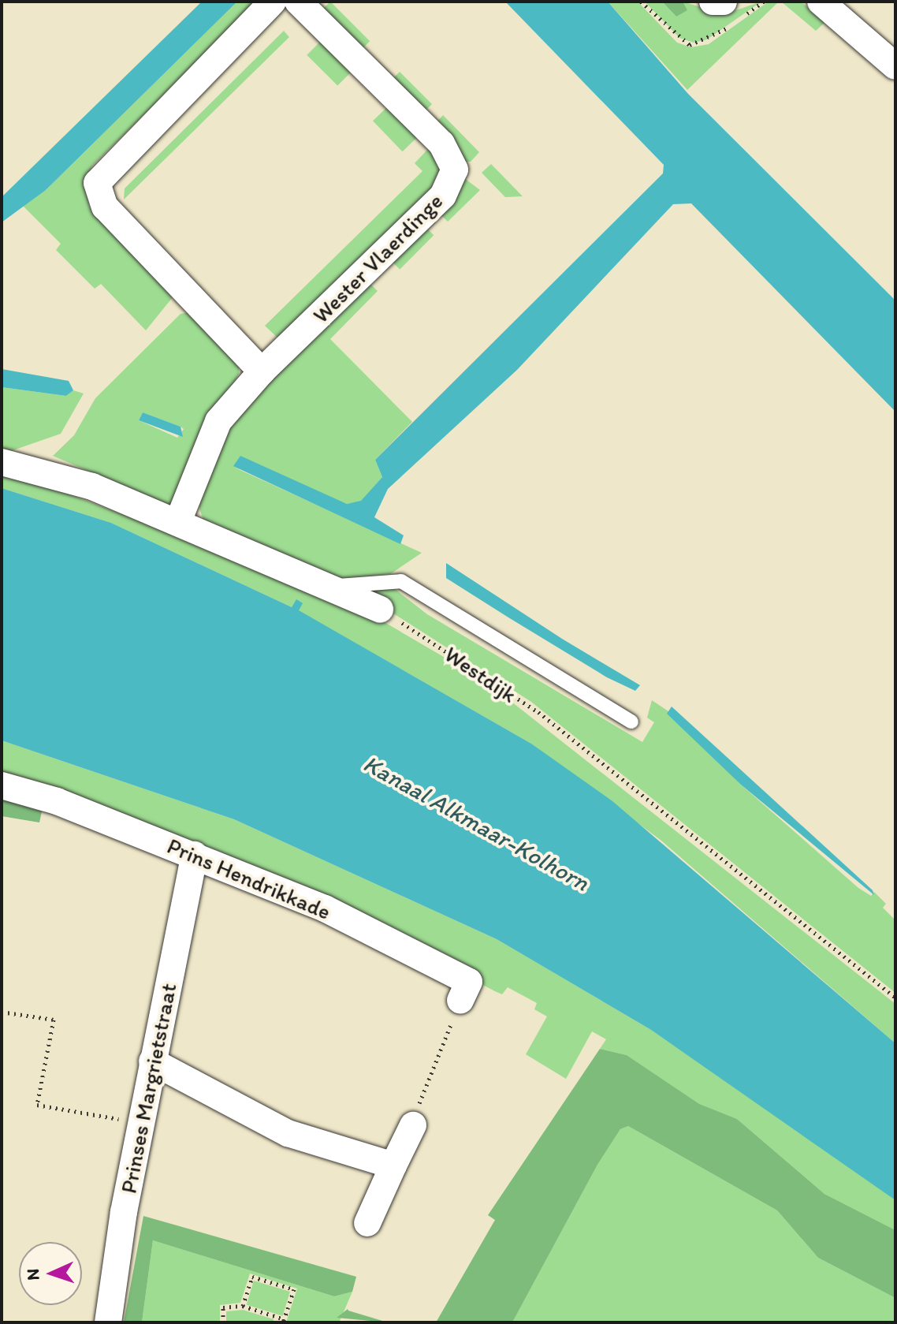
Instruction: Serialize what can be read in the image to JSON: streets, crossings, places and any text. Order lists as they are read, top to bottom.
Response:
{
  "streets": {
    "street": ["Wester Vlaerdinge", "Prins Hendrikkade", "Prinses Margrietstraat"],
    "path": ["Westdijk"]
  },
  "crossings": [
    ["Prins Hendrikkade", "Prinses Margrietstraat"]
  ],
  "water": ["Kanaal Alkmaar-Kolhorn"],
  "north": "left"
}
